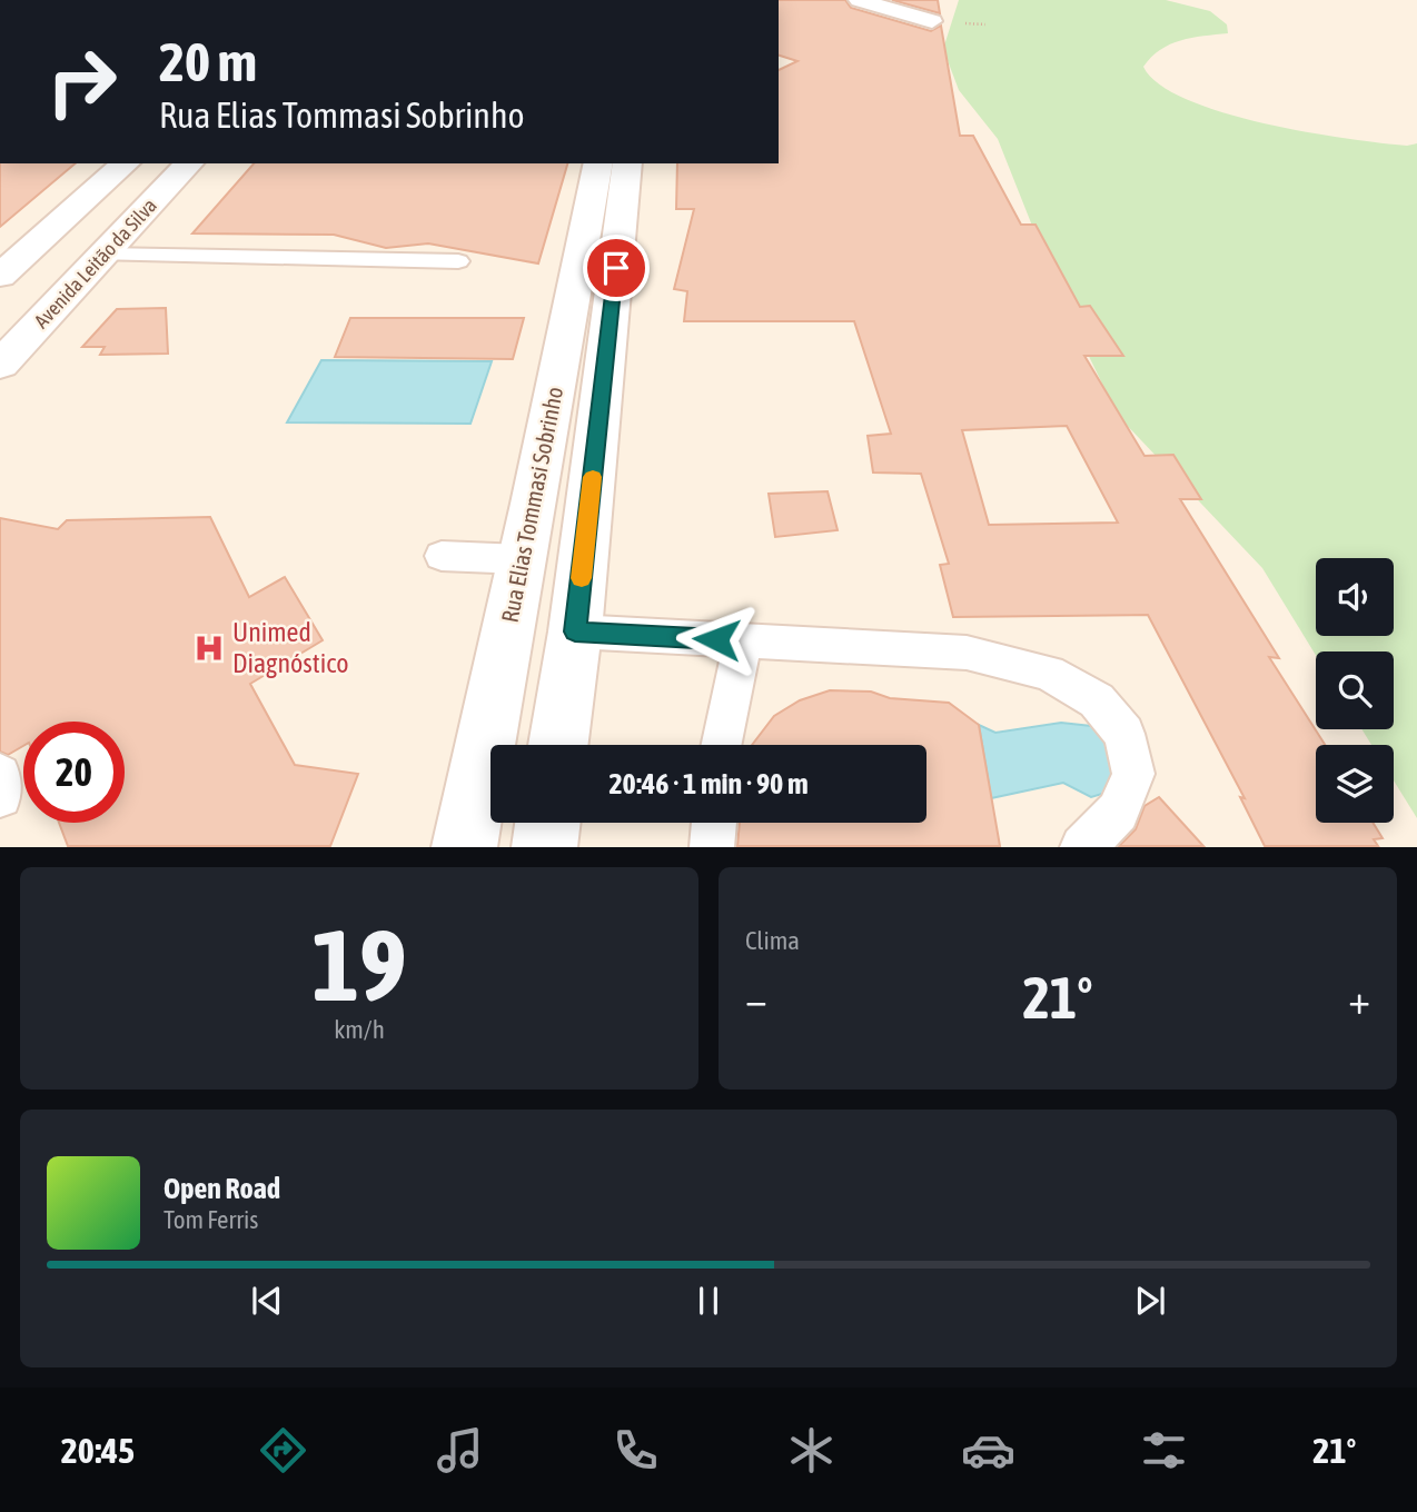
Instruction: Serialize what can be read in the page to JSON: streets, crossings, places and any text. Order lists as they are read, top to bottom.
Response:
{
  "streets": {
    "street": ["Avenida Leitão da Silva", "Rua Elias Tommasi Sobrinho"]
  },
  "places": {
    "hospital": ["Unimed Diagnóstico"]
  },
  "page": {
    "turn": ["20 m", "Rua Elias Tommasi Sobrinho"],
    "limit": "20",
    "trip": "20:46 · 1 min · 90 m",
    "tile": [
      ["19", "km/h"],
      "Clima"
    ],
    "heat": ["−", "21°", "+"],
    "song": ["Open Road", "Tom Ferris"],
    "tabs": ["20:45", "21°"]
  }
}
